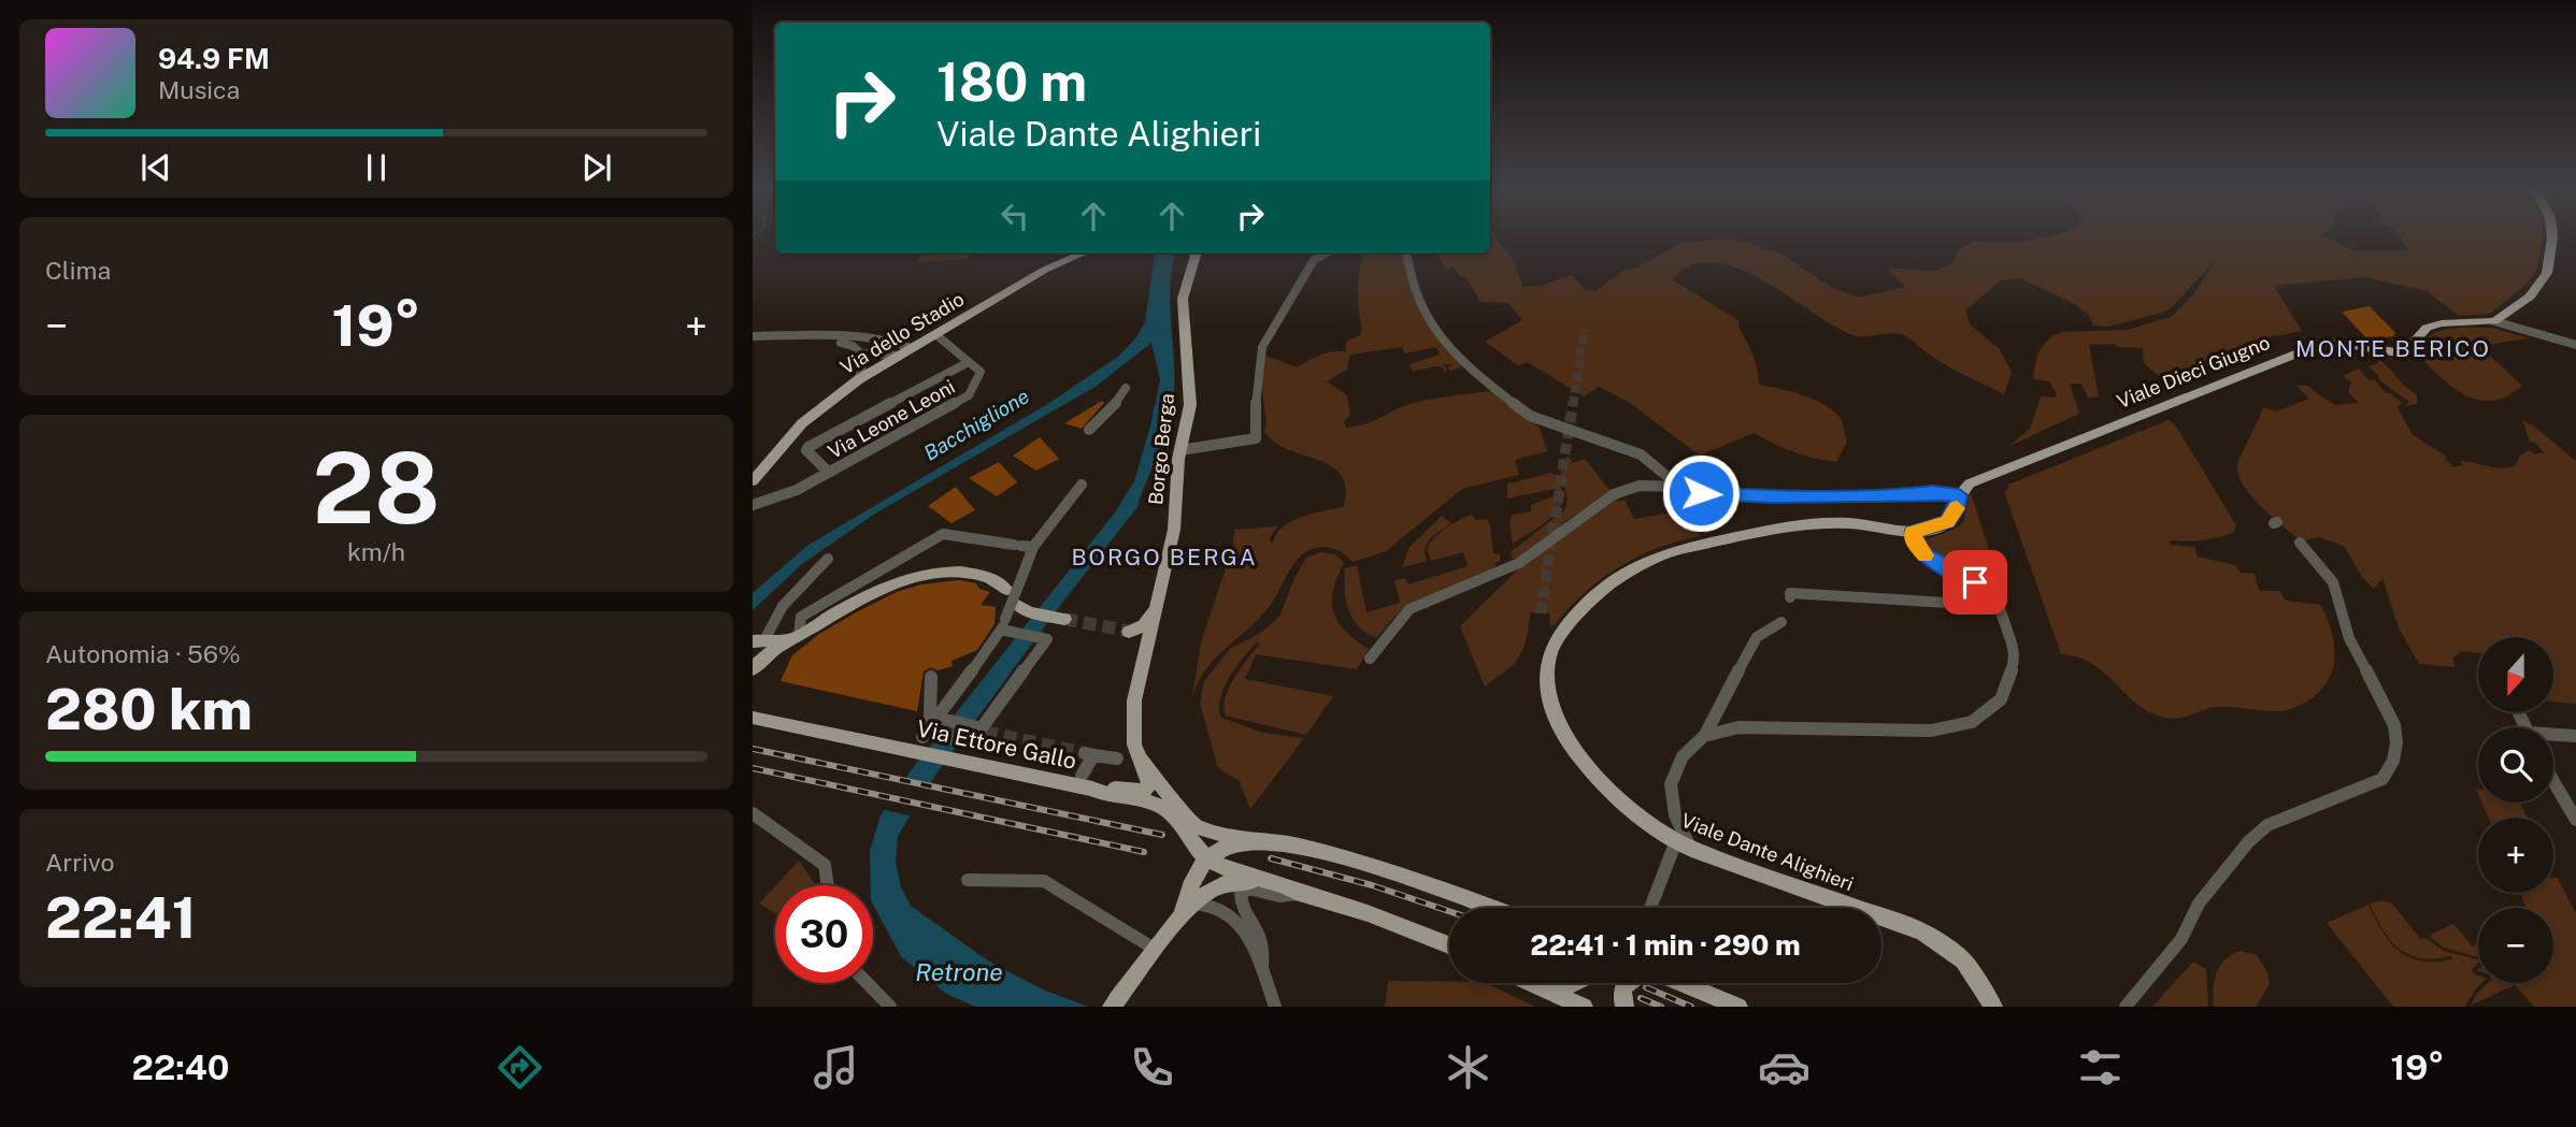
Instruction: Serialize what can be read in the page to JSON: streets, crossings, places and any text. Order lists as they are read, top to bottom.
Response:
{
  "streets": {
    "main road": [
      "Via dello Stadio",
      "Viale Dieci Giugno",
      "Borgo Berga",
      "Via Ettore Gallo",
      "Viale Dante Alighieri"
    ],
    "street": ["Via Leone Leoni"]
  },
  "crossings": [
    ["Via dello Stadio", "Via Leone Leoni"],
    ["Viale Dieci Giugno", "Viale Dante Alighieri"]
  ],
  "districts": ["MONTE BERICO", "BORGO BERGA"],
  "water": ["Bacchiglione", "Retrone"],
  "north": "bottom",
  "page": {
    "turn": ["180 m", "Viale Dante Alighieri"],
    "song": ["94.9 FM", "Musica"],
    "tile": [
      "Clima",
      ["28", "km/h"],
      ["Autonomia · 56%", "280 km"],
      ["Arrivo", "22:41"]
    ],
    "heat": ["−", "19°", "+"],
    "map_buttons": ["+", "−"],
    "limit": "30",
    "trip": "22:41 · 1 min · 290 m",
    "tabs": ["22:40", "19°"]
  }
}
